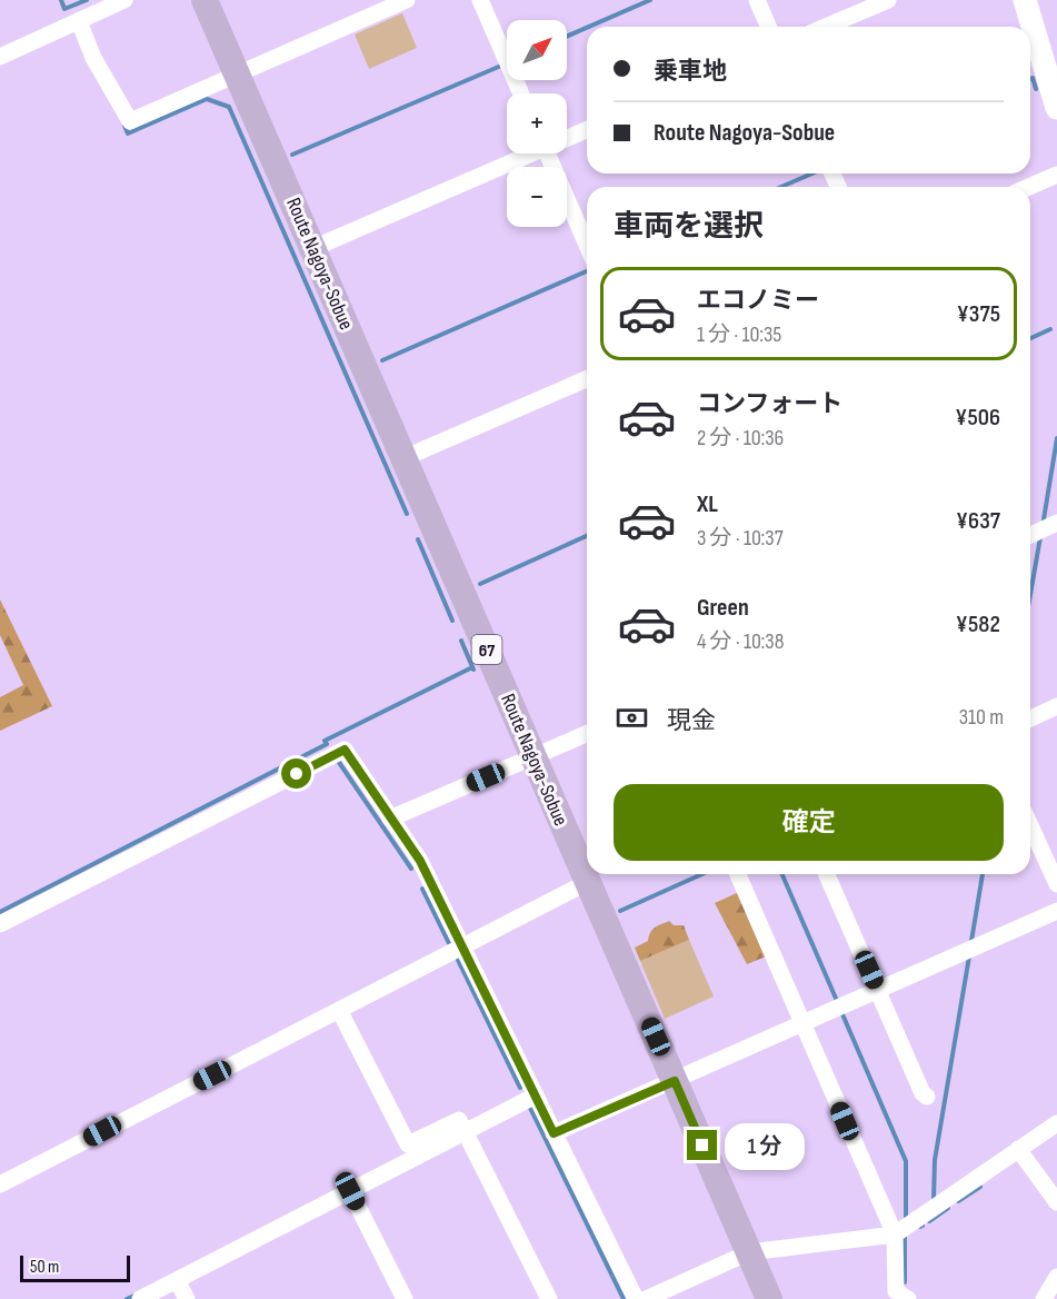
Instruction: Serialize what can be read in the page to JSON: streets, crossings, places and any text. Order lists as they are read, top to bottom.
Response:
{
  "streets": {
    "main road": ["Route Nagoya-Sobue", "67"]
  },
  "scale_bar": "50 m",
  "north": "top right",
  "page": {
    "map_buttons": ["+", "−"],
    "banner": ["乗車地", "Route Nagoya-Sobue"],
    "heading": "車両を選択",
    "list": [
      {
        "name": "エコノミー",
        "note": "1 分 · 10:35",
        "value": "¥375"
      },
      {
        "name": "コンフォート",
        "note": "2 分 · 10:36",
        "value": "¥506"
      },
      {
        "name": "XL",
        "note": "3 分 · 10:37",
        "value": "¥637"
      },
      {
        "name": "Green",
        "note": "4 分 · 10:38",
        "value": "¥582"
      }
    ],
    "pay": ["現金", "310 m"],
    "buttons": "確定",
    "bubble": "1 分",
    "scale": "50 m"
  }
}
